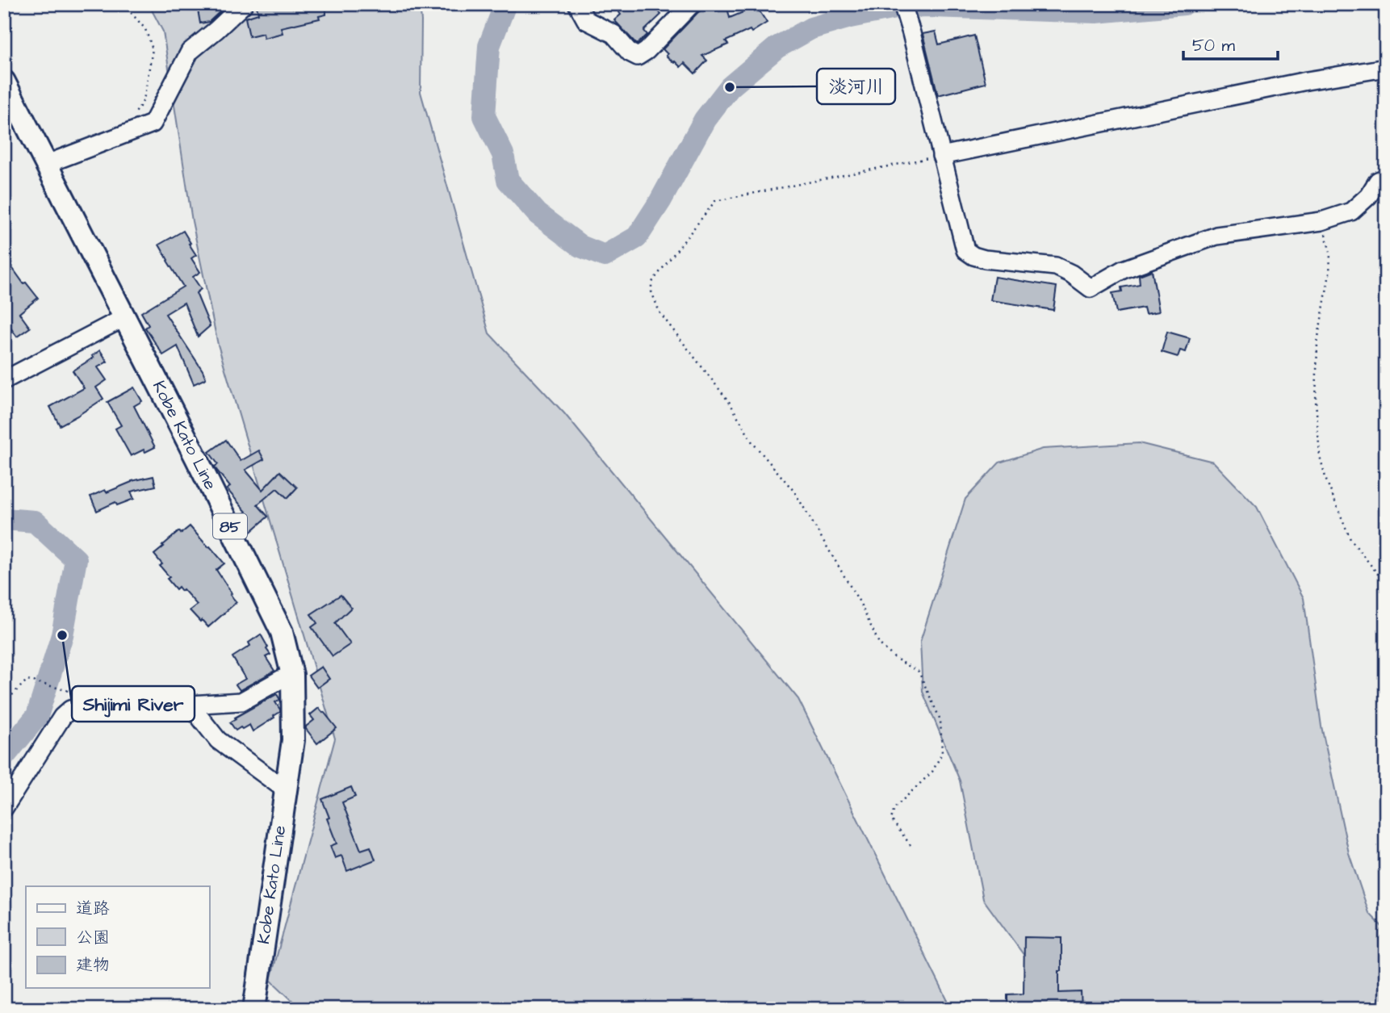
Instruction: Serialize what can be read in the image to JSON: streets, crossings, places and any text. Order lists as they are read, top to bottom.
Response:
{
  "streets": {
    "main road": ["Kobe Kato Line", "85"]
  },
  "places": ["淡河川", "Shijimi River"],
  "legend": ["道路", "公園", "建物"],
  "scale_bar": "50 m"
}
